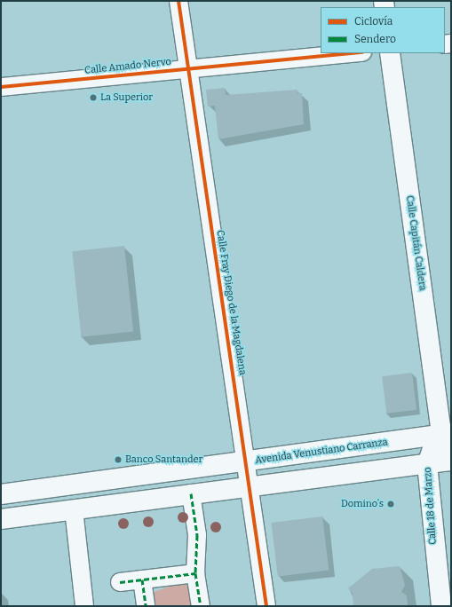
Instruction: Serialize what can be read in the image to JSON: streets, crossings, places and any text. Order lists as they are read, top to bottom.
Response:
{
  "streets": {
    "main road": ["Calle Capitán Caldera", "Avenida Venustiano Carranza", "Calle 18 de Marzo"],
    "street": ["Calle Amado Nervo", "Calle Fray Diego de la Magdalena"]
  },
  "crossings": [
    ["Calle Amado Nervo", "Calle Fray Diego de la Magdalena"],
    ["Calle Capitán Caldera", "Avenida Venustiano Carranza"],
    ["Calle Capitán Caldera", "Calle 18 de Marzo"],
    ["Calle Fray Diego de la Magdalena", "Avenida Venustiano Carranza"],
    ["Avenida Venustiano Carranza", "Calle 18 de Marzo"]
  ],
  "places": ["La Superior", "Banco Santander", "Domino's"],
  "legend": ["Ciclovía", "Sendero"]
}
